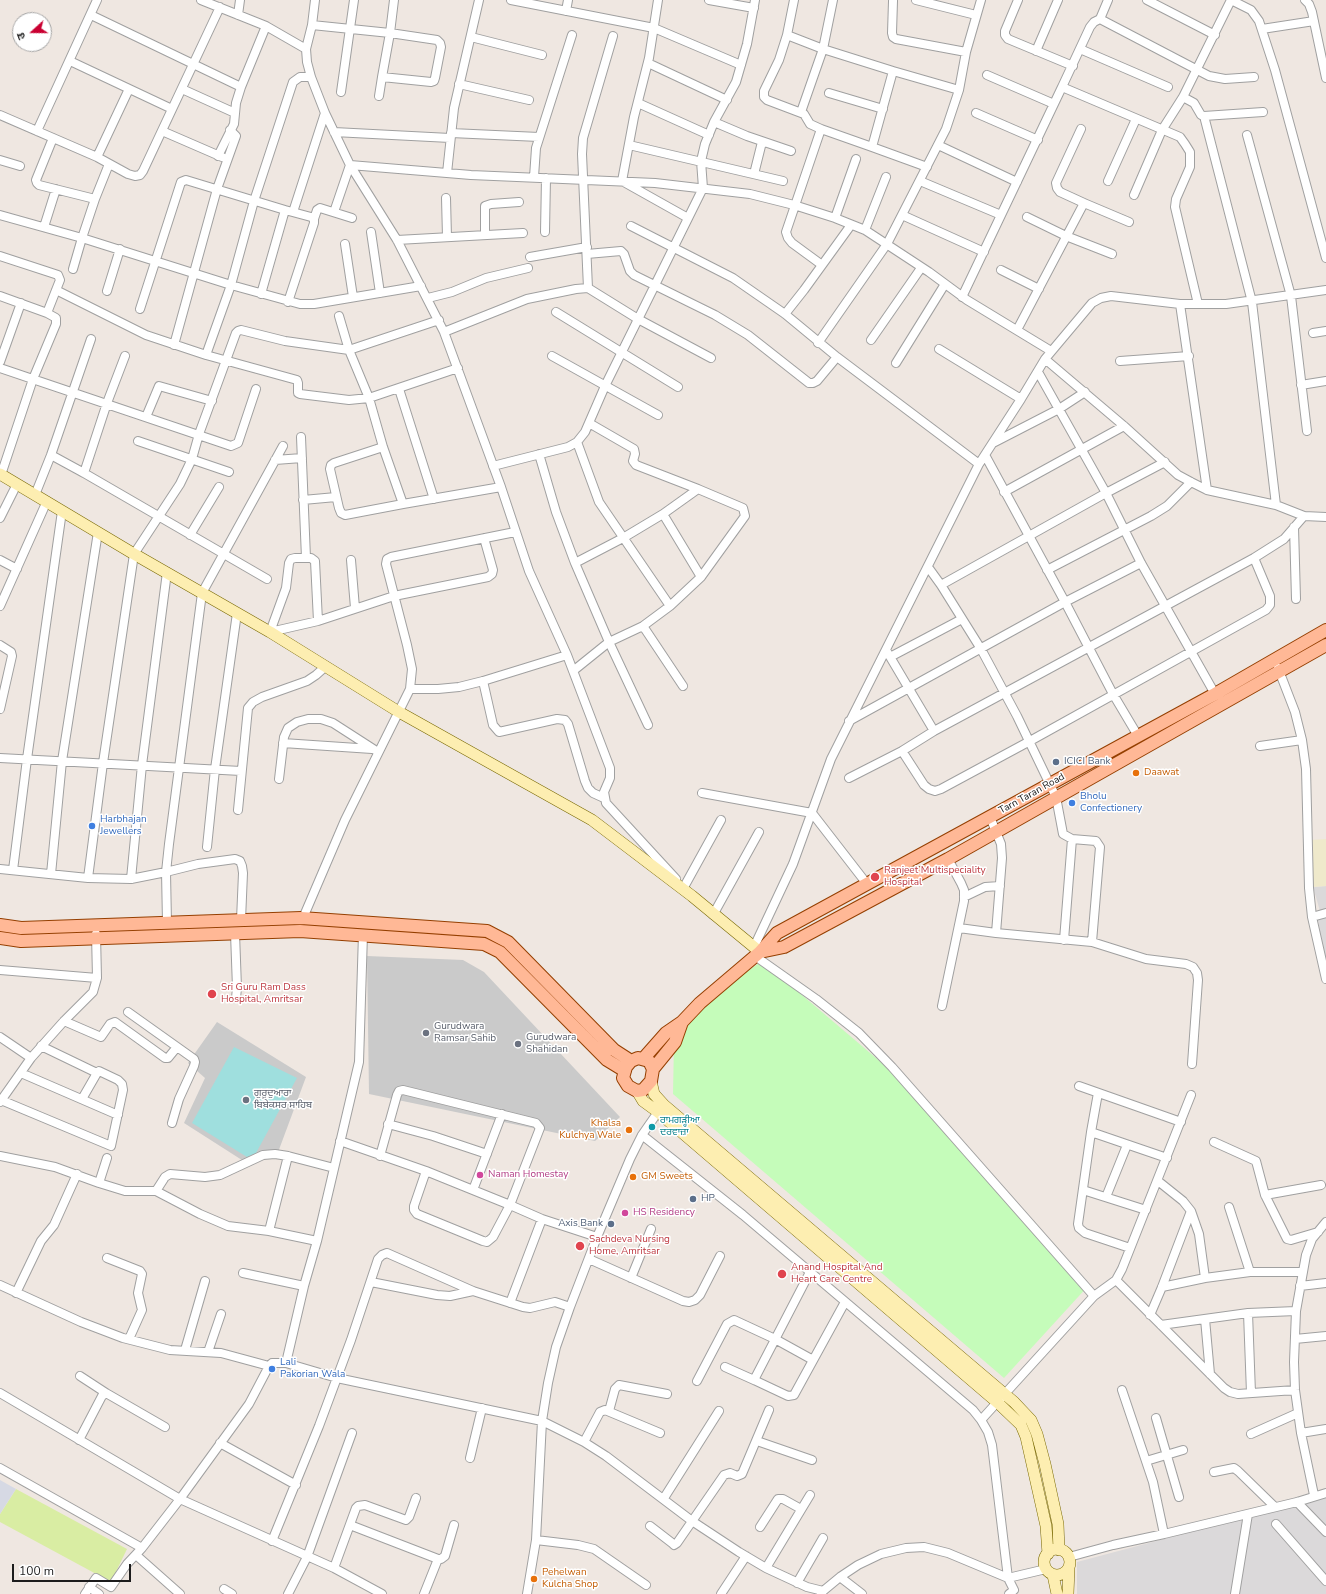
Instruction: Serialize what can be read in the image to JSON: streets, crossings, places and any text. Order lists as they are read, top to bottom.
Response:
{
  "streets": {
    "main road": ["Tarn Taran Road"]
  },
  "places": [
    "ICICI Bank",
    "Daawat",
    "Bholu Confectionery",
    "Harbhajan Jewellers",
    "Ranjeet Multispeciality Hospital",
    "Sri Guru Ram Dass Hospital, Amritsar",
    "Gurudwara Ramsar Sahib",
    "Gurudwara Shahidan",
    "ਗੁਰੂਦੁਆਰਾ ਬਿਬੇਕਸਰ ਸਾਹਿਬ",
    "ਰਾਮਗੜ੍ਹੀਆ ਦਰਵਾਜ਼ਾ",
    "Khalsa Kulchya Wale",
    "Naman Homestay",
    "GM Sweets",
    "HP",
    "HS Residency",
    "Axis Bank",
    "Sachdeva Nursing Home, Amritsar",
    "Anand Hospital And Heart Care Centre",
    "Lali Pakorian Wala",
    "Pehelwan Kulcha Shop"
  ],
  "scale_bar": "100 m",
  "north": "left"
}
